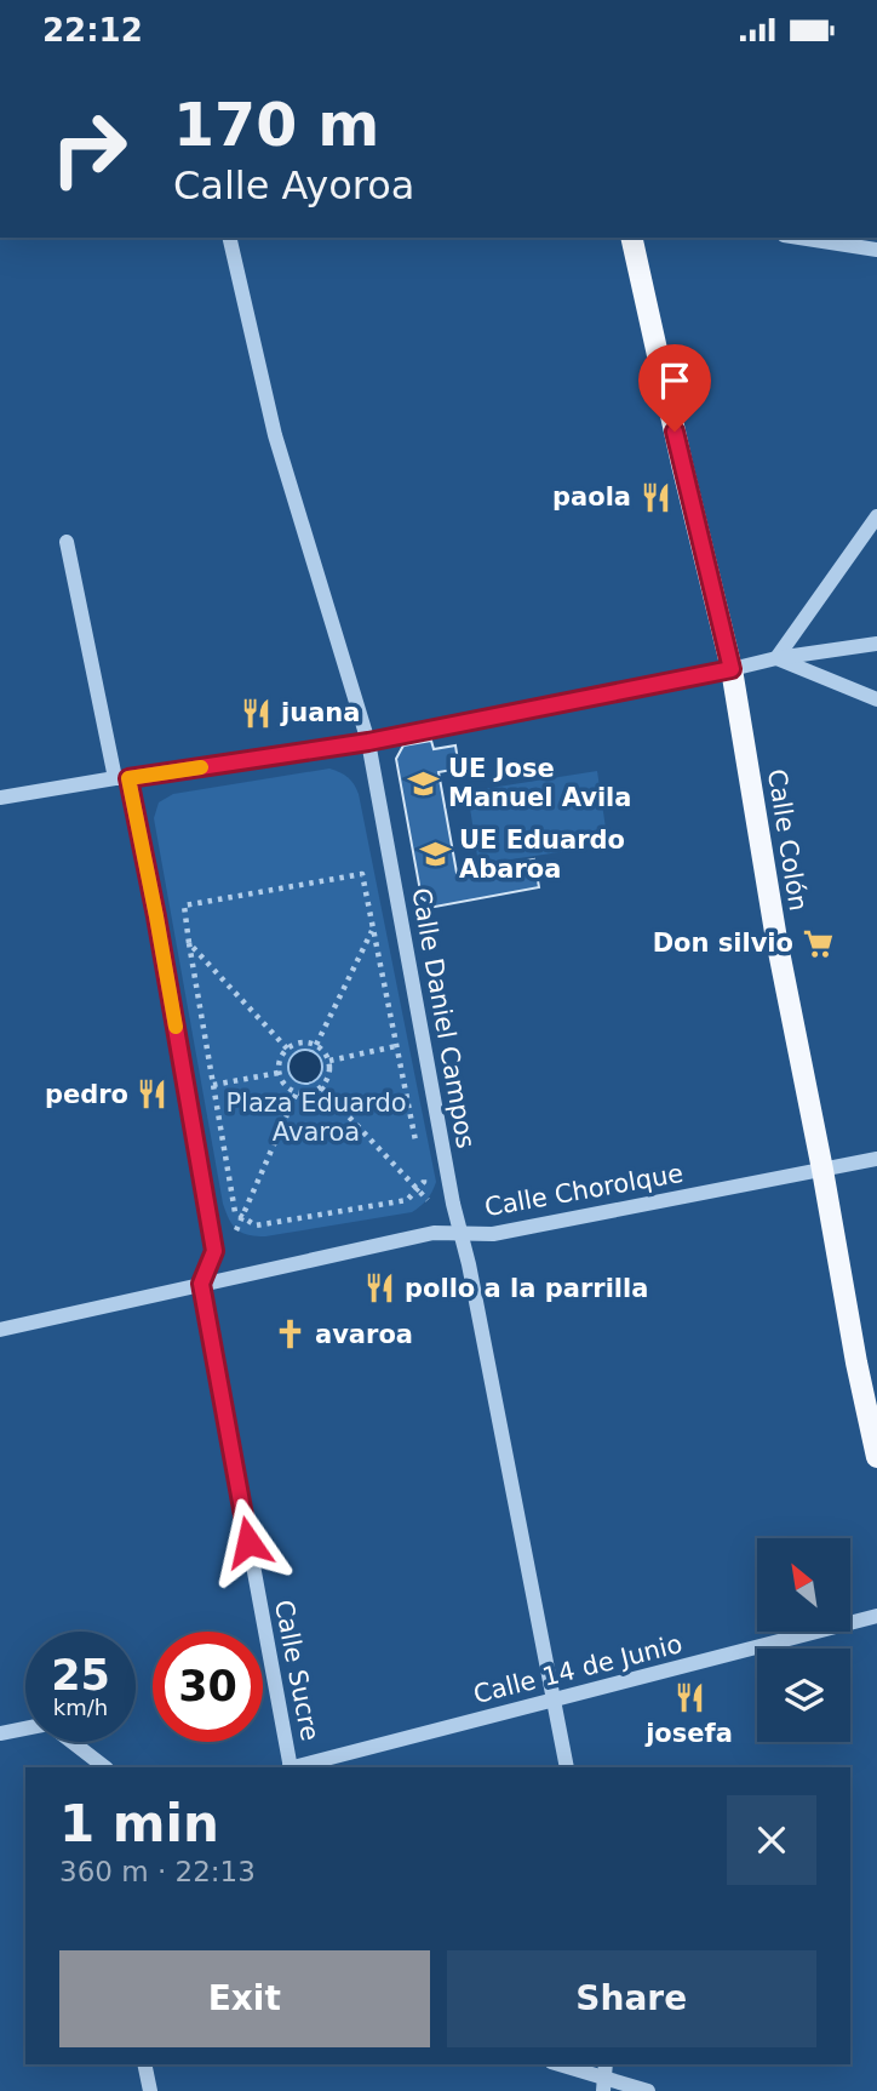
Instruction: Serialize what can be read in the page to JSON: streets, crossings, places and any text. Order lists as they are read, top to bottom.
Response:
{
  "streets": {
    "main road": ["Calle Colón"],
    "street": [
      "Calle Daniel Campos",
      "Calle Chorolque",
      "Calle 14 de Junio",
      "Calle Sucre"
    ]
  },
  "crossings": [
    ["Calle Colón", "Calle Chorolque"],
    ["Calle Daniel Campos", "Calle Chorolque"],
    ["Calle Daniel Campos", "Calle 14 de Junio"],
    ["Calle Chorolque", "Calle Sucre"]
  ],
  "parks": ["Plaza Eduardo Avaroa"],
  "places": {
    "restaurant": [
      "paola",
      "juana",
      "pedro",
      "pollo a la parrilla",
      "josefa"
    ],
    "school or university": ["UE Jose Manuel Avila", "UE Eduardo Abaroa"],
    "supermarket": ["Don silvio"],
    "church": ["avaroa"]
  },
  "north": "top left",
  "page": {
    "status": "22:12",
    "turn": ["170 m", "Calle Ayoroa"],
    "speed": "25 km/h",
    "limit": "30",
    "heading": ["1 min", "360 m · 22:13"],
    "buttons": ["Exit", "Share"]
  }
}
